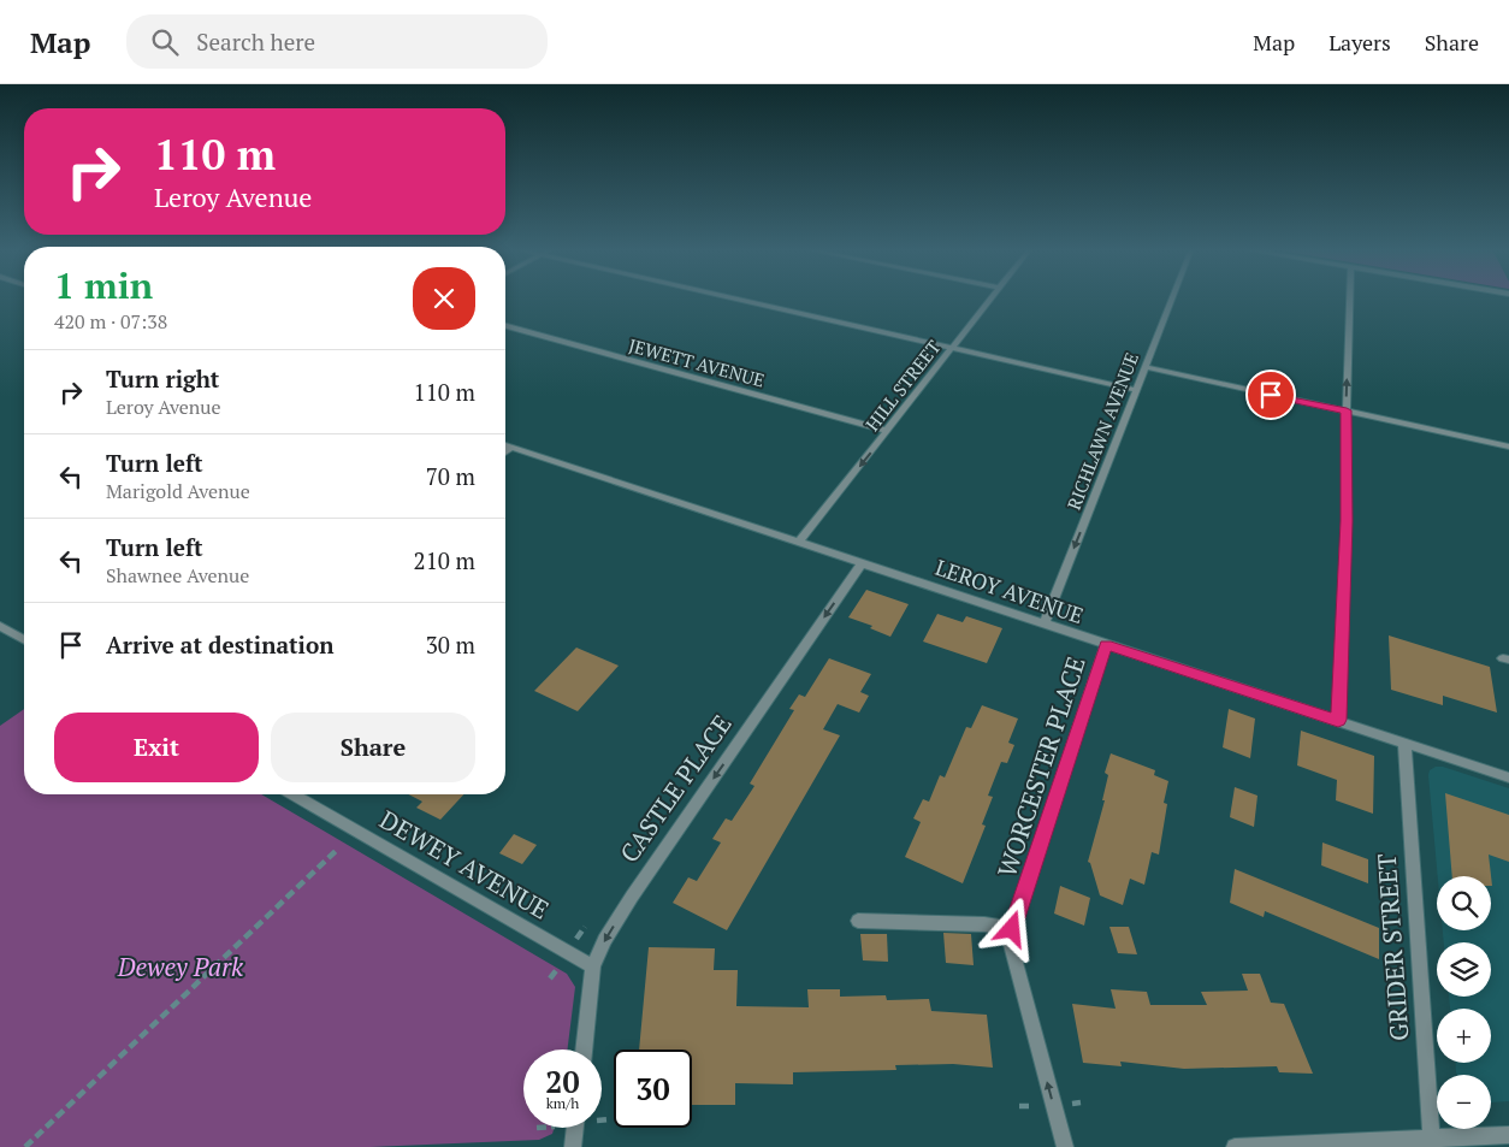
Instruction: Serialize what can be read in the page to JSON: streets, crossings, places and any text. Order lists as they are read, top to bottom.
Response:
{
  "streets": {
    "street": [
      "JEWETT AVENUE",
      "HILL STREET",
      "RICHLAWN AVENUE",
      "LEROY AVENUE",
      "WORCESTER PLACE",
      "CASTLE PLACE",
      "DEWEY AVENUE",
      "GRIDER STREET"
    ]
  },
  "crossings": [
    ["JEWETT AVENUE", "HILL STREET"],
    ["HILL STREET", "LEROY AVENUE"],
    ["RICHLAWN AVENUE", "LEROY AVENUE"],
    ["LEROY AVENUE", "WORCESTER PLACE"],
    ["LEROY AVENUE", "CASTLE PLACE"],
    ["LEROY AVENUE", "GRIDER STREET"],
    ["CASTLE PLACE", "DEWEY AVENUE"]
  ],
  "one_way": [
    "HILL STREET",
    "RICHLAWN AVENUE",
    "WORCESTER PLACE",
    "CASTLE PLACE"
  ],
  "parks": ["Dewey Park"],
  "page": {
    "header": "Map",
    "search": "Search here",
    "nav": ["Map", "Layers", "Share"],
    "turn": ["110 m", "Leroy Avenue"],
    "heading": ["1 min", "420 m · 07:38"],
    "list": [
      {
        "name": "Turn right",
        "note": "Leroy Avenue",
        "value": "110 m"
      },
      {
        "name": "Turn left",
        "note": "Marigold Avenue",
        "value": "70 m"
      },
      {
        "name": "Turn left",
        "note": "Shawnee Avenue",
        "value": "210 m"
      },
      {
        "name": "Arrive at destination",
        "value": "30 m"
      }
    ],
    "buttons": ["Exit", "Share"],
    "map_buttons": ["+", "−"],
    "speed": "20 km/h",
    "limit": "30"
  }
}
